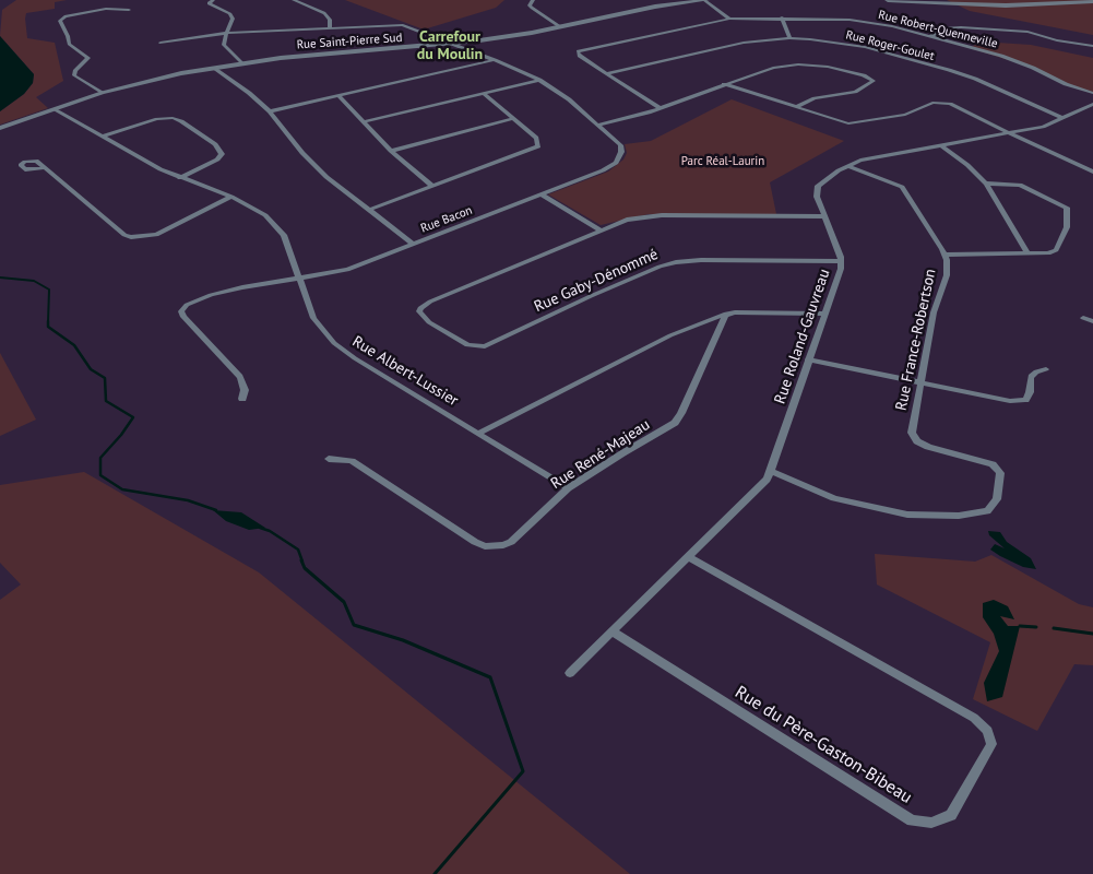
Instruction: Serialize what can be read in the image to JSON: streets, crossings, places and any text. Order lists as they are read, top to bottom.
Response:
{
  "streets": {
    "street": [
      "Rue Robert-Quenneville",
      "Rue Saint-Pierre Sud",
      "Rue Roger-Goulet",
      "Rue Bacon",
      "Rue Gaby-Dénommé",
      "Rue Roland-Gauvreau",
      "Rue France-Robertson",
      "Rue Albert-Lussier",
      "Rue René-Majeau",
      "Rue du Père-Gaston-Bibeau"
    ]
  },
  "crossings": [
    ["Rue Robert-Quenneville", "Rue Roger-Goulet"],
    ["Rue Saint-Pierre Sud", "Rue Bacon"],
    ["Rue Saint-Pierre Sud", "Rue Albert-Lussier"],
    ["Rue Roger-Goulet", "Rue Roland-Gauvreau"],
    ["Rue Bacon", "Rue Albert-Lussier"],
    ["Rue Gaby-Dénommé", "Rue Roland-Gauvreau"],
    ["Rue Roland-Gauvreau", "Rue France-Robertson"],
    ["Rue Roland-Gauvreau", "Rue du Père-Gaston-Bibeau"],
    ["Rue Albert-Lussier", "Rue René-Majeau"]
  ],
  "districts": ["Carrefour du Moulin"],
  "parks": ["Parc Réal-Laurin"]
}
